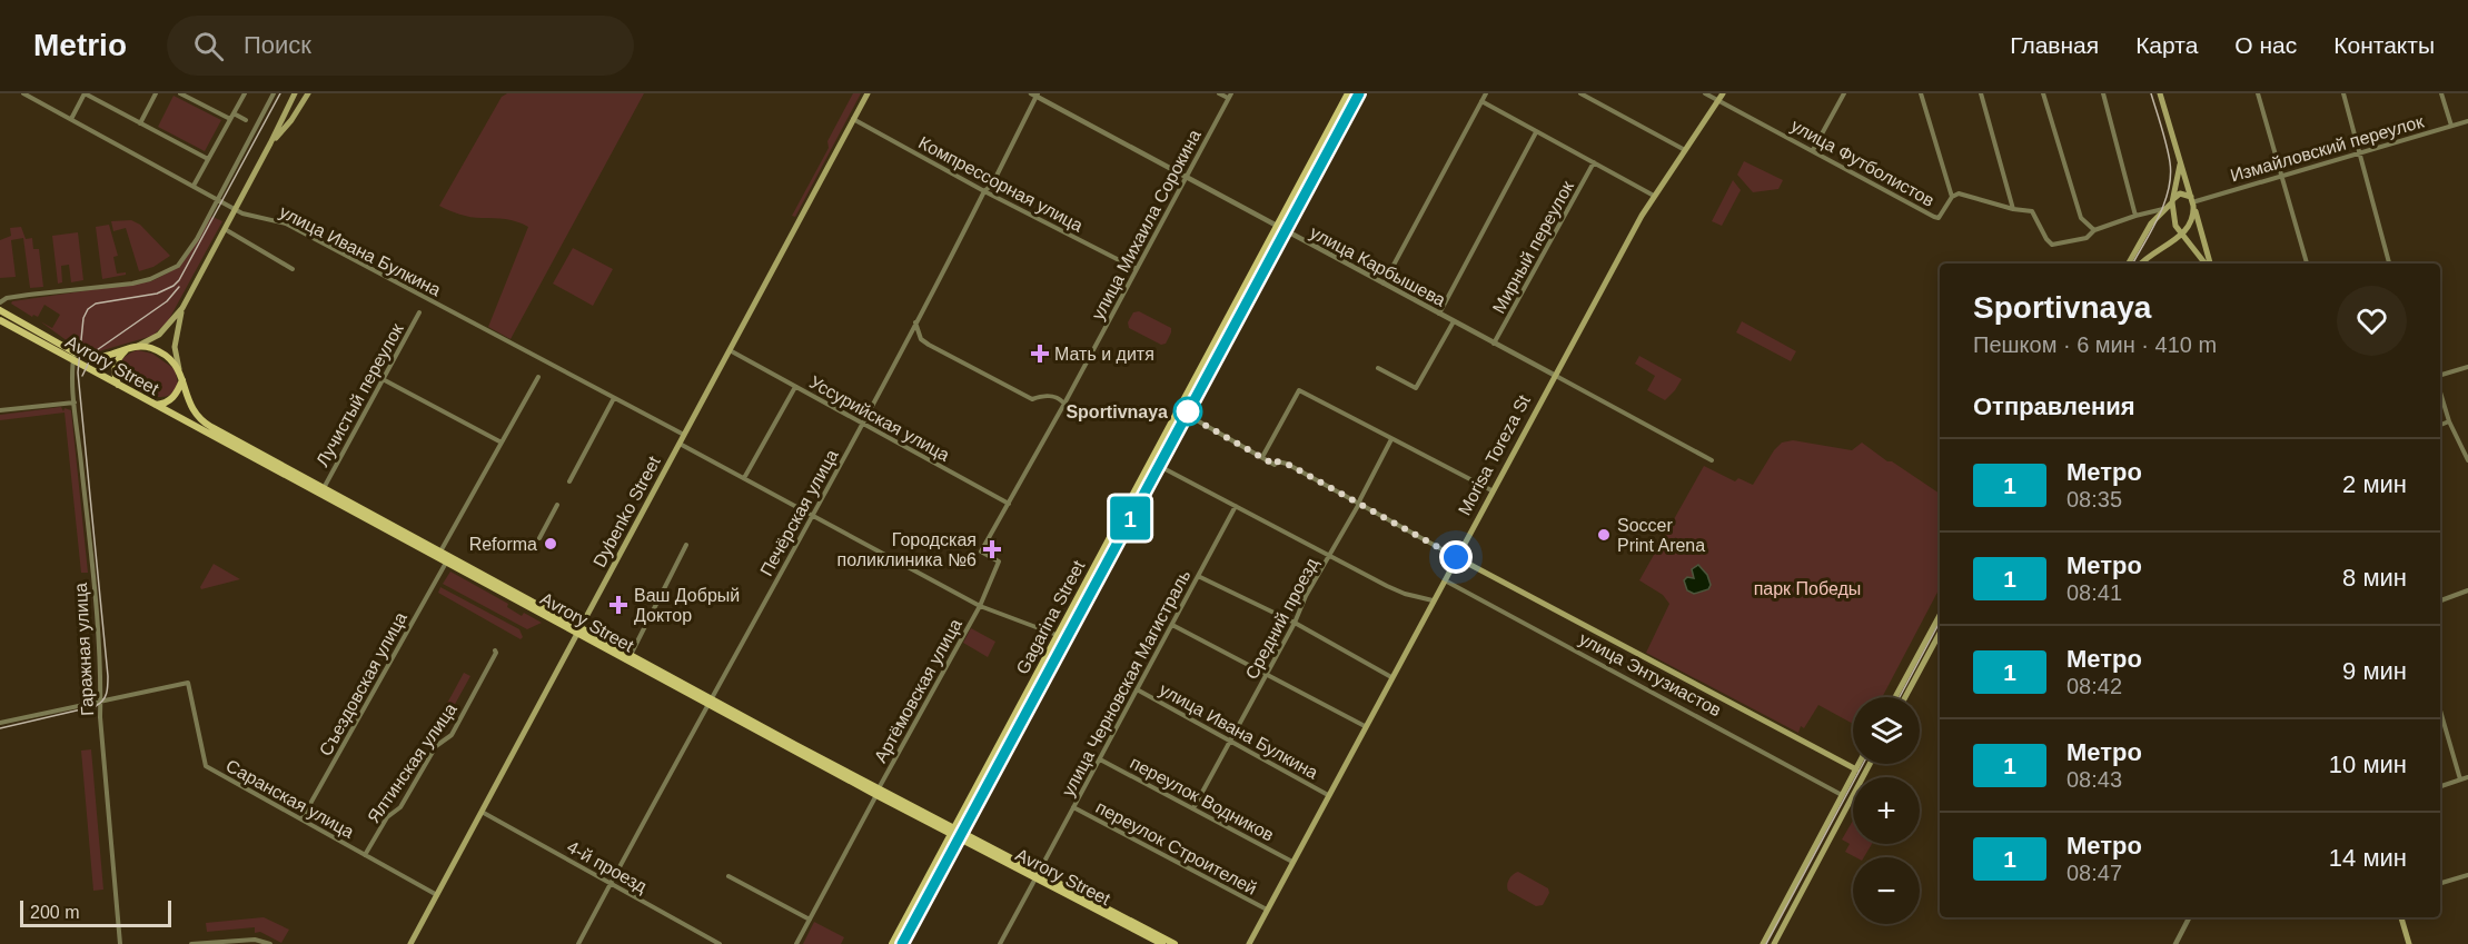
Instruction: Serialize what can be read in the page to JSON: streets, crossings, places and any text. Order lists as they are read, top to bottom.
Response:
{
  "streets": {
    "main road": [
      "Avrory Street",
      "Morisa Toreza St",
      "Dybenko Street",
      "Gagarina Street",
      "улица Энтузиастов"
    ],
    "street": [
      "Измайловский переулок",
      "улица Футболистов",
      "Компрессорная улица",
      "улица Михаила Сорокина",
      "Мирный переулок",
      "улица Ивана Булкина",
      "улица Карбышева",
      "Лучистый переулок",
      "Уссурийская улица",
      "Печёрская улица",
      "Средний проезд",
      "Гаражная улица",
      "улица Черновская Магистраль",
      "Съездовская улица",
      "Артёмовская улица",
      "Ялтинская улица",
      "Саранская улица",
      "переулок Водников",
      "переулок Строителей",
      "4-й проезд"
    ]
  },
  "crossings": [
    ["улица Футболистов", "Morisa Toreza St"],
    ["Компрессорная улица", "улица Михаила Сорокина"],
    ["Компрессорная улица", "Dybenko Street"],
    ["Компрессорная улица", "Печёрская улица"],
    ["улица Михаила Сорокина", "улица Карбышева"],
    ["улица Михаила Сорокина", "Уссурийская улица"],
    ["улица Михаила Сорокина", "Артёмовская улица"],
    ["Мирный переулок", "улица Карбышева"],
    ["улица Ивана Булкина", "Morisa Toreza St"],
    ["улица Ивана Булкина", "Dybenko Street"],
    ["улица Ивана Булкина", "Средний проезд"],
    ["улица Ивана Булкина", "улица Черновская Магистраль"],
    ["улица Карбышева", "Morisa Toreza St"],
    ["улица Карбышева", "Печёрская улица"],
    ["улица Карбышева", "Gagarina Street"],
    ["Avrory Street", "Лучистый переулок"],
    ["Avrory Street", "Dybenko Street"],
    ["Avrory Street", "Печёрская улица"],
    ["Avrory Street", "Gagarina Street"],
    ["Avrory Street", "Гаражная улица"],
    ["Avrory Street", "улица Черновская Магистраль"],
    ["Avrory Street", "Съездовская улица"],
    ["Avrory Street", "Артёмовская улица"],
    ["Уссурийская улица", "Dybenko Street"],
    ["Уссурийская улица", "Печёрская улица"],
    ["Morisa Toreza St", "улица Энтузиастов"],
    ["Morisa Toreza St", "переулок Водников"],
    ["Morisa Toreza St", "переулок Строителей"],
    ["Dybenko Street", "Саранская улица"],
    ["Dybenko Street", "4-й проезд"],
    ["Печёрская улица", "4-й проезд"],
    ["Средний проезд", "переулок Водников"],
    ["Гаражная улица", "Саранская улица"],
    ["улица Черновская Магистраль", "переулок Водников"],
    ["улица Черновская Магистраль", "переулок Строителей"],
    ["Съездовская улица", "Саранская улица"],
    ["Ялтинская улица", "Саранская улица"]
  ],
  "parks": ["парк Победы"],
  "places": {
    "health": ["Мать и дитя", "Городская поликлиника №6", "Ваш Добрый Доктор"],
    "other": ["Sportivnaya", "Soccer Print Arena", "Reforma"]
  },
  "lines": ["metro line 1"],
  "scale_bar": "200 m",
  "page": {
    "header": "Metrio",
    "search": "Поиск",
    "nav": [
      "Главная",
      "Карта",
      "О нас",
      "Контакты"
    ],
    "on_map": "1",
    "heading": [
      ["Sportivnaya", "Пешком · 6 мин · 410 m"],
      "Отправления"
    ],
    "list": [
      {
        "mark": "1",
        "name": "Метро",
        "note": "08:35",
        "value": "2 мин"
      },
      {
        "mark": "1",
        "name": "Метро",
        "note": "08:41",
        "value": "8 мин"
      },
      {
        "mark": "1",
        "name": "Метро",
        "note": "08:42",
        "value": "9 мин"
      },
      {
        "mark": "1",
        "name": "Метро",
        "note": "08:43",
        "value": "10 мин"
      },
      {
        "mark": "1",
        "name": "Метро",
        "note": "08:47",
        "value": "14 мин"
      }
    ],
    "map_buttons": ["+", "−"],
    "scale": "200 m"
  }
}
